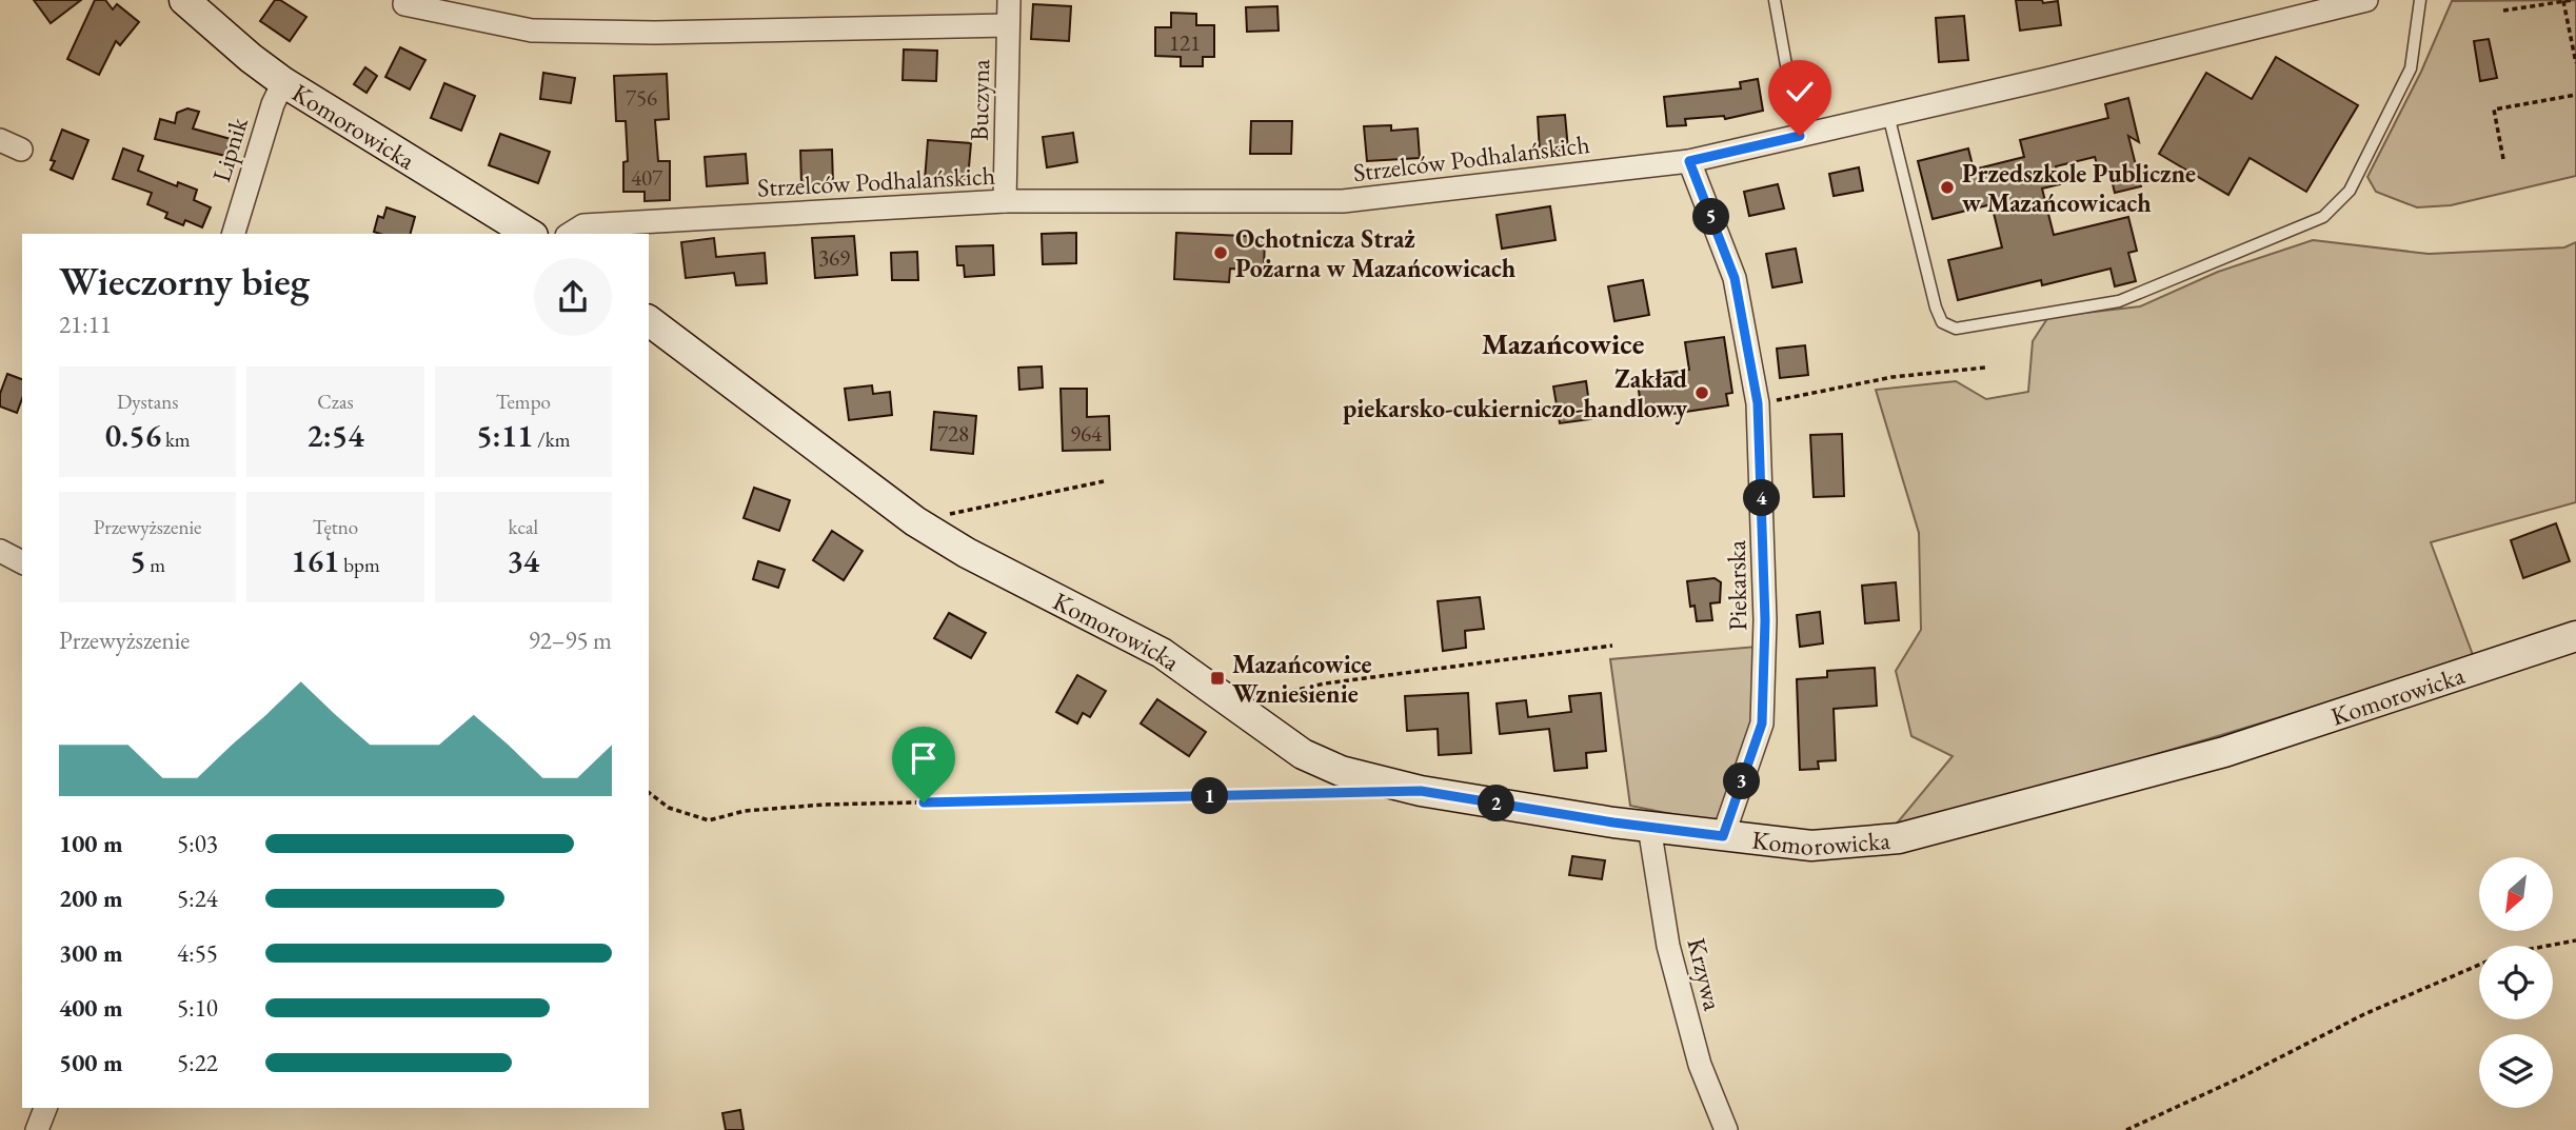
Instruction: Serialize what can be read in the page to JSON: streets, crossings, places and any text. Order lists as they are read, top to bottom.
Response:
{
  "streets": {
    "street": [
      "Buczyna",
      "Komorowicka",
      "Lipnik",
      "Strzelców Podhalańskich",
      "Piekarska",
      "Krzywa"
    ]
  },
  "crossings": [
    ["Buczyna", "Strzelców Podhalańskich"],
    ["Komorowicka", "Lipnik"],
    ["Komorowicka", "Piekarska"],
    ["Komorowicka", "Krzywa"],
    ["Strzelców Podhalańskich", "Piekarska"]
  ],
  "districts": ["Mazańcowice"],
  "places": {
    "other": ["Przedszkole Publiczne w Mazańcowicach", "Ochotnicza Straż Pożarna w Mazańcowicach", "Zakład piekarsko-cukierniczo-handlowy"],
    "transit": ["Mazańcowice Wzniesienie"]
  },
  "house_numbers": [
    "121",
    "756",
    "407",
    "369",
    "728",
    "964"
  ],
  "north": "bottom left",
  "page": {
    "pins": [
      "5",
      "4",
      "3",
      "1",
      "2"
    ],
    "heading": ["Wieczorny bieg", "21:11"],
    "stats": [
      ["Dystans", "0.56 km"],
      ["Czas", "2:54"],
      ["Tempo", "5:11 /km"],
      ["Przewyższenie", "5 m"],
      ["Tętno", "161 bpm"],
      ["kcal", "34"]
    ],
    "chart": ["Przewyższenie", "92–95 m"],
    "list": [
      {
        "name": "100 m",
        "note": "5:03"
      },
      {
        "name": "200 m",
        "note": "5:24"
      },
      {
        "name": "300 m",
        "note": "4:55"
      },
      {
        "name": "400 m",
        "note": "5:10"
      },
      {
        "name": "500 m",
        "note": "5:22"
      }
    ]
  }
}
